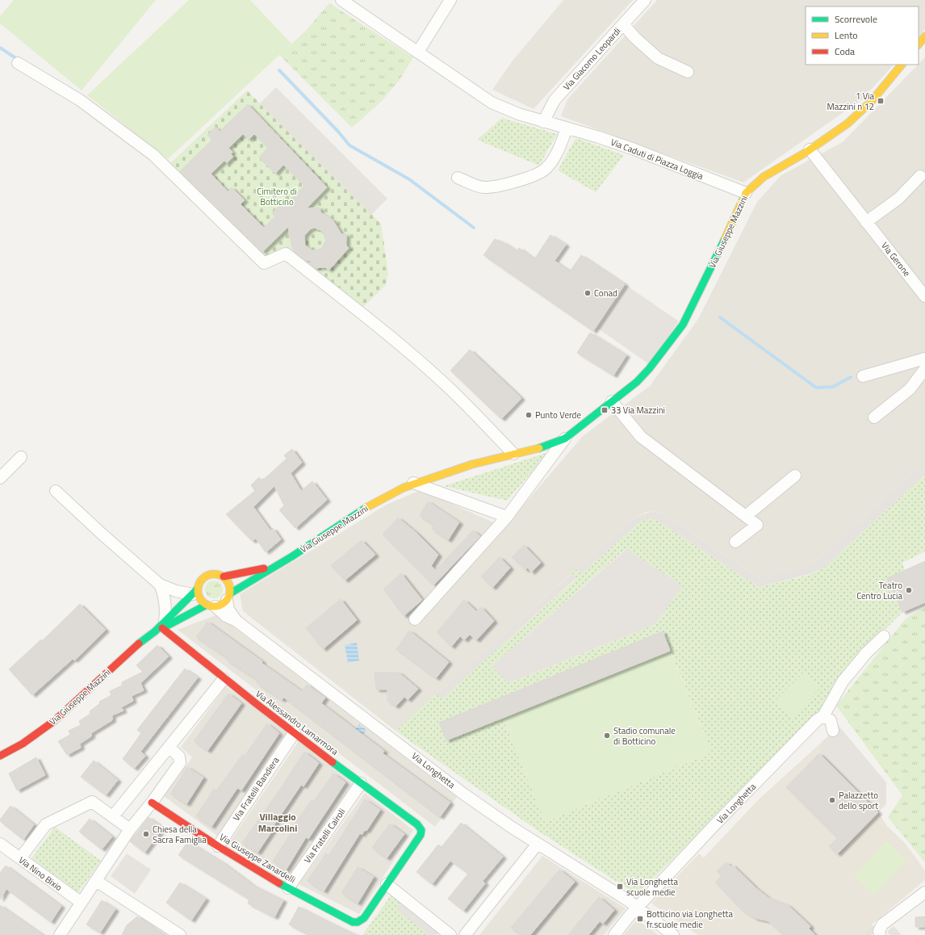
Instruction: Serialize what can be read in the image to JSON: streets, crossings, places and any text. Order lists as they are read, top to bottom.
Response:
{
  "streets": {
    "street": [
      "Via Giacomo Leopardi",
      "Via Caduti di Piazza Loggia",
      "Via Giuseppe Mazzini",
      "Via Gerone",
      "Via Alessandro Lamarmora",
      "Via Longhetta",
      "Via Fratelli Bandiera",
      "Via Fratelli Cairoli",
      "Via Giuseppe Zanardelli",
      "Via Nino Bixio"
    ]
  },
  "crossings": [
    ["Via Giacomo Leopardi", "Via Caduti di Piazza Loggia"],
    ["Via Caduti di Piazza Loggia", "Via Giuseppe Mazzini"],
    ["Via Giuseppe Mazzini", "Via Gerone"],
    ["Via Giuseppe Mazzini", "Via Alessandro Lamarmora"],
    ["Via Giuseppe Mazzini", "Via Longhetta"],
    ["Via Alessandro Lamarmora", "Via Fratelli Bandiera"],
    ["Via Alessandro Lamarmora", "Via Fratelli Cairoli"],
    ["Via Alessandro Lamarmora", "Via Giuseppe Zanardelli"],
    ["Via Fratelli Bandiera", "Via Giuseppe Zanardelli"],
    ["Via Fratelli Cairoli", "Via Giuseppe Zanardelli"]
  ],
  "districts": ["Villaggio Marcolini"],
  "parks": ["Cimitero di Botticino"],
  "places": {
    "transit": [
      "1 Via Mazzini n 12",
      "33 Via Mazzini",
      "Via Longhetta scuole medie",
      "Botticino via Longhetta fr.scuole medie"
    ],
    "other": [
      "Conad",
      "Punto Verde",
      "Teatro Centro Lucia",
      "Stadio comunale di Botticino",
      "Palazzetto dello sport",
      "Chiesa della Sacra Famiglia"
    ]
  },
  "legend": ["Scorrevole", "Lento", "Coda"]
}
